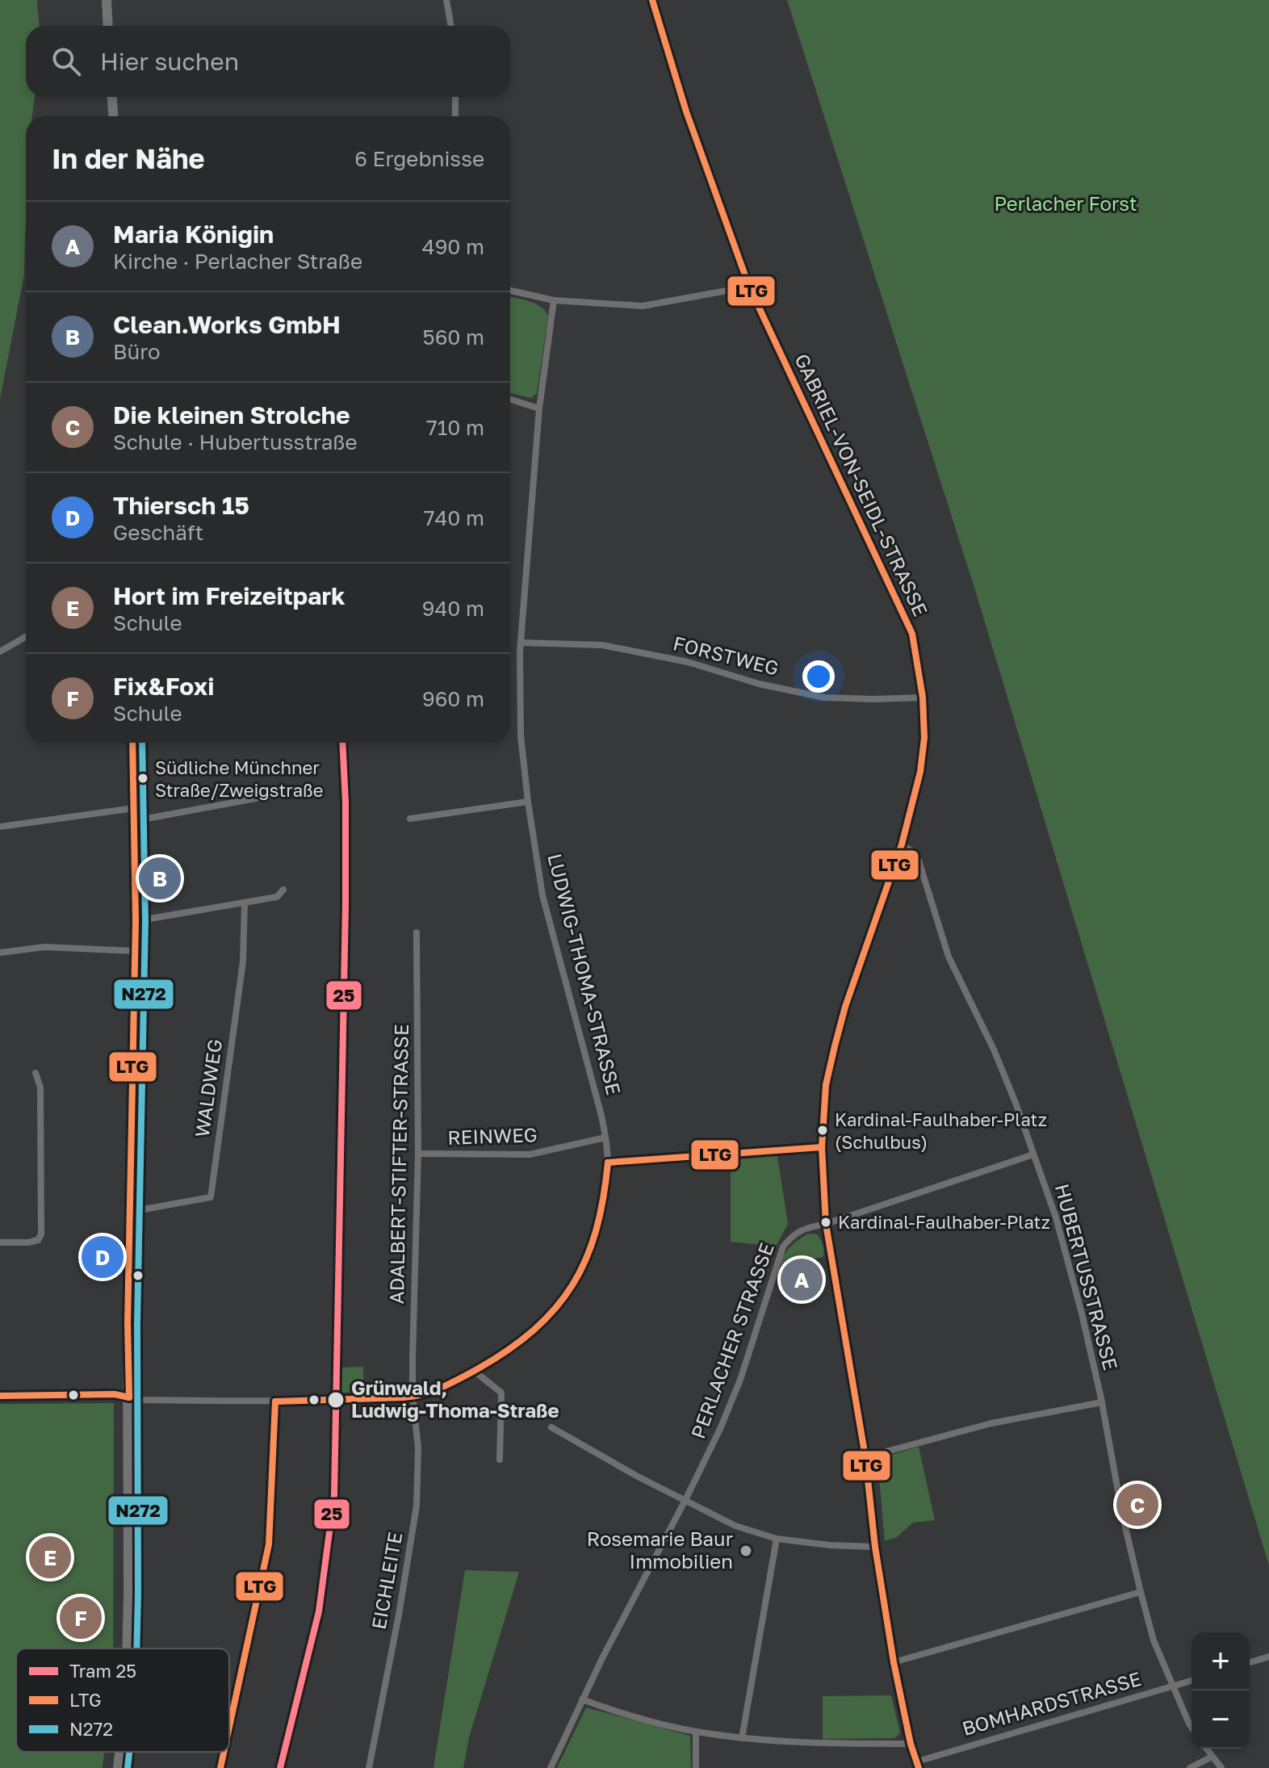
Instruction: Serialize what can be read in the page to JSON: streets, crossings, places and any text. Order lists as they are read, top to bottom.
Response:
{
  "streets": {
    "street": [
      "GABRIEL-VON-SEIDL-STRASSE",
      "FORSTWEG",
      "LUDWIG-THOMA-STRASSE",
      "WALDWEG",
      "REINWEG",
      "ADALBERT-STIFTER-STRASSE",
      "HUBERTUSSTRASSE",
      "PERLACHER STRASSE",
      "EICHLEITE",
      "BOMHARDSTRASSE"
    ]
  },
  "crossings": [
    ["GABRIEL-VON-SEIDL-STRASSE", "FORSTWEG"],
    ["GABRIEL-VON-SEIDL-STRASSE", "HUBERTUSSTRASSE"],
    ["GABRIEL-VON-SEIDL-STRASSE", "PERLACHER STRASSE"],
    ["GABRIEL-VON-SEIDL-STRASSE", "BOMHARDSTRASSE"],
    ["FORSTWEG", "LUDWIG-THOMA-STRASSE"],
    ["LUDWIG-THOMA-STRASSE", "REINWEG"],
    ["LUDWIG-THOMA-STRASSE", "ADALBERT-STIFTER-STRASSE"],
    ["LUDWIG-THOMA-STRASSE", "EICHLEITE"],
    ["REINWEG", "ADALBERT-STIFTER-STRASSE"],
    ["ADALBERT-STIFTER-STRASSE", "EICHLEITE"],
    ["HUBERTUSSTRASSE", "PERLACHER STRASSE"],
    ["HUBERTUSSTRASSE", "BOMHARDSTRASSE"]
  ],
  "parks": ["Perlacher Forst"],
  "places": [
    "Südliche Münchner Straße/Zweigstraße",
    "Kardinal-Faulhaber-Platz (Schulbus)",
    "Kardinal-Faulhaber-Platz",
    "Grünwald, Ludwig-Thoma-Straße",
    "Rosemarie Baur Immobilien"
  ],
  "lines": ["transit line LTG", "tram line 25", "transit line N272"],
  "legend": ["Tram 25", "LTG", "N272"],
  "page": {
    "search": "Hier suchen",
    "heading": ["In der Nähe", "6 Ergebnisse"],
    "list": [
      {
        "mark": "A",
        "name": "Maria Königin",
        "note": "Kirche · Perlacher Straße",
        "value": "490 m"
      },
      {
        "mark": "B",
        "name": "Clean.Works GmbH",
        "note": "Büro",
        "value": "560 m"
      },
      {
        "mark": "C",
        "name": "Die kleinen Strolche",
        "note": "Schule · Hubertusstraße",
        "value": "710 m"
      },
      {
        "mark": "D",
        "name": "Thiersch 15",
        "note": "Geschäft",
        "value": "740 m"
      },
      {
        "mark": "E",
        "name": "Hort im Freizeitpark",
        "note": "Schule",
        "value": "940 m"
      },
      {
        "mark": "F",
        "name": "Fix&Foxi",
        "note": "Schule",
        "value": "960 m"
      }
    ],
    "pins": [
      "B",
      "D",
      "A",
      "C",
      "E",
      "F"
    ],
    "map_buttons": ["+", "−"]
  }
}
